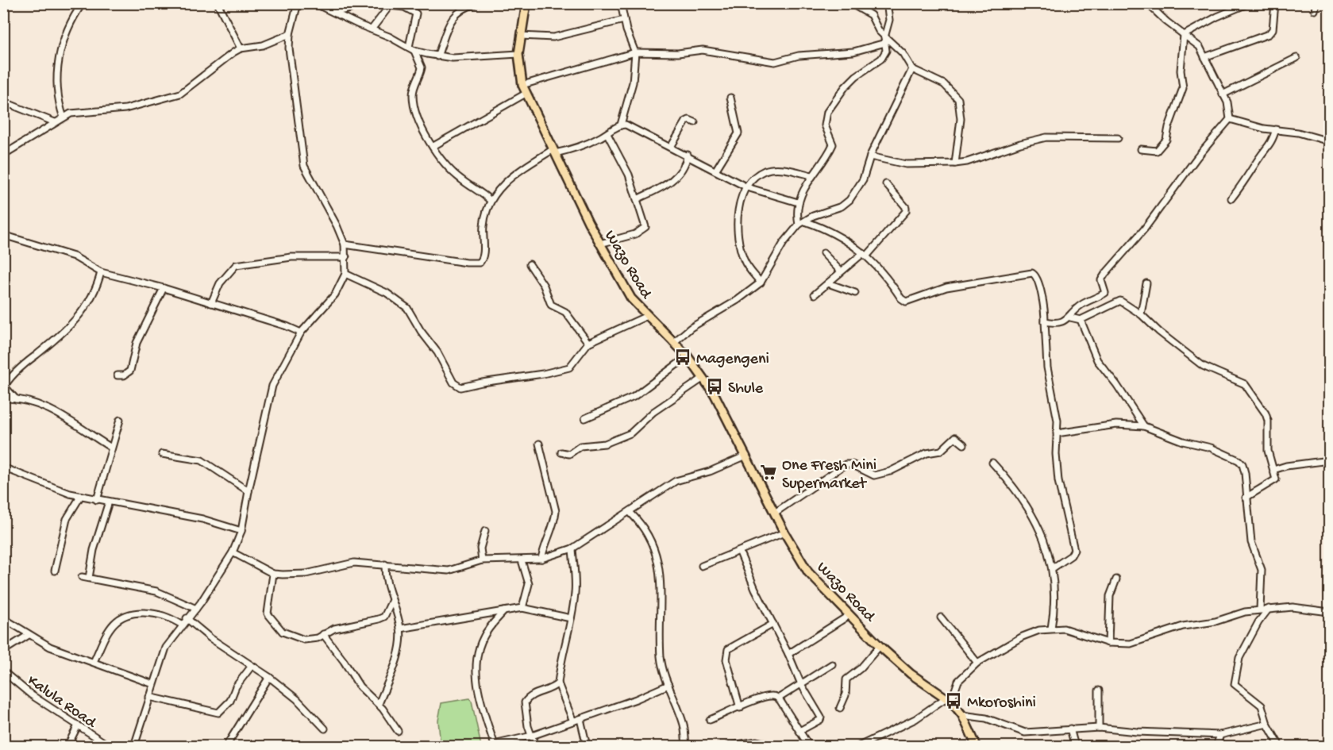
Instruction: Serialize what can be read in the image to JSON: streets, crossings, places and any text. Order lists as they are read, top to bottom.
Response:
{
  "streets": {
    "main road": ["Wazo Road"],
    "street": ["Kalula Road"]
  },
  "places": {
    "bus stop": ["Magengeni", "Shule", "Mkoroshini"],
    "supermarket": ["One Fresh Mini Supermarket"]
  }
}
